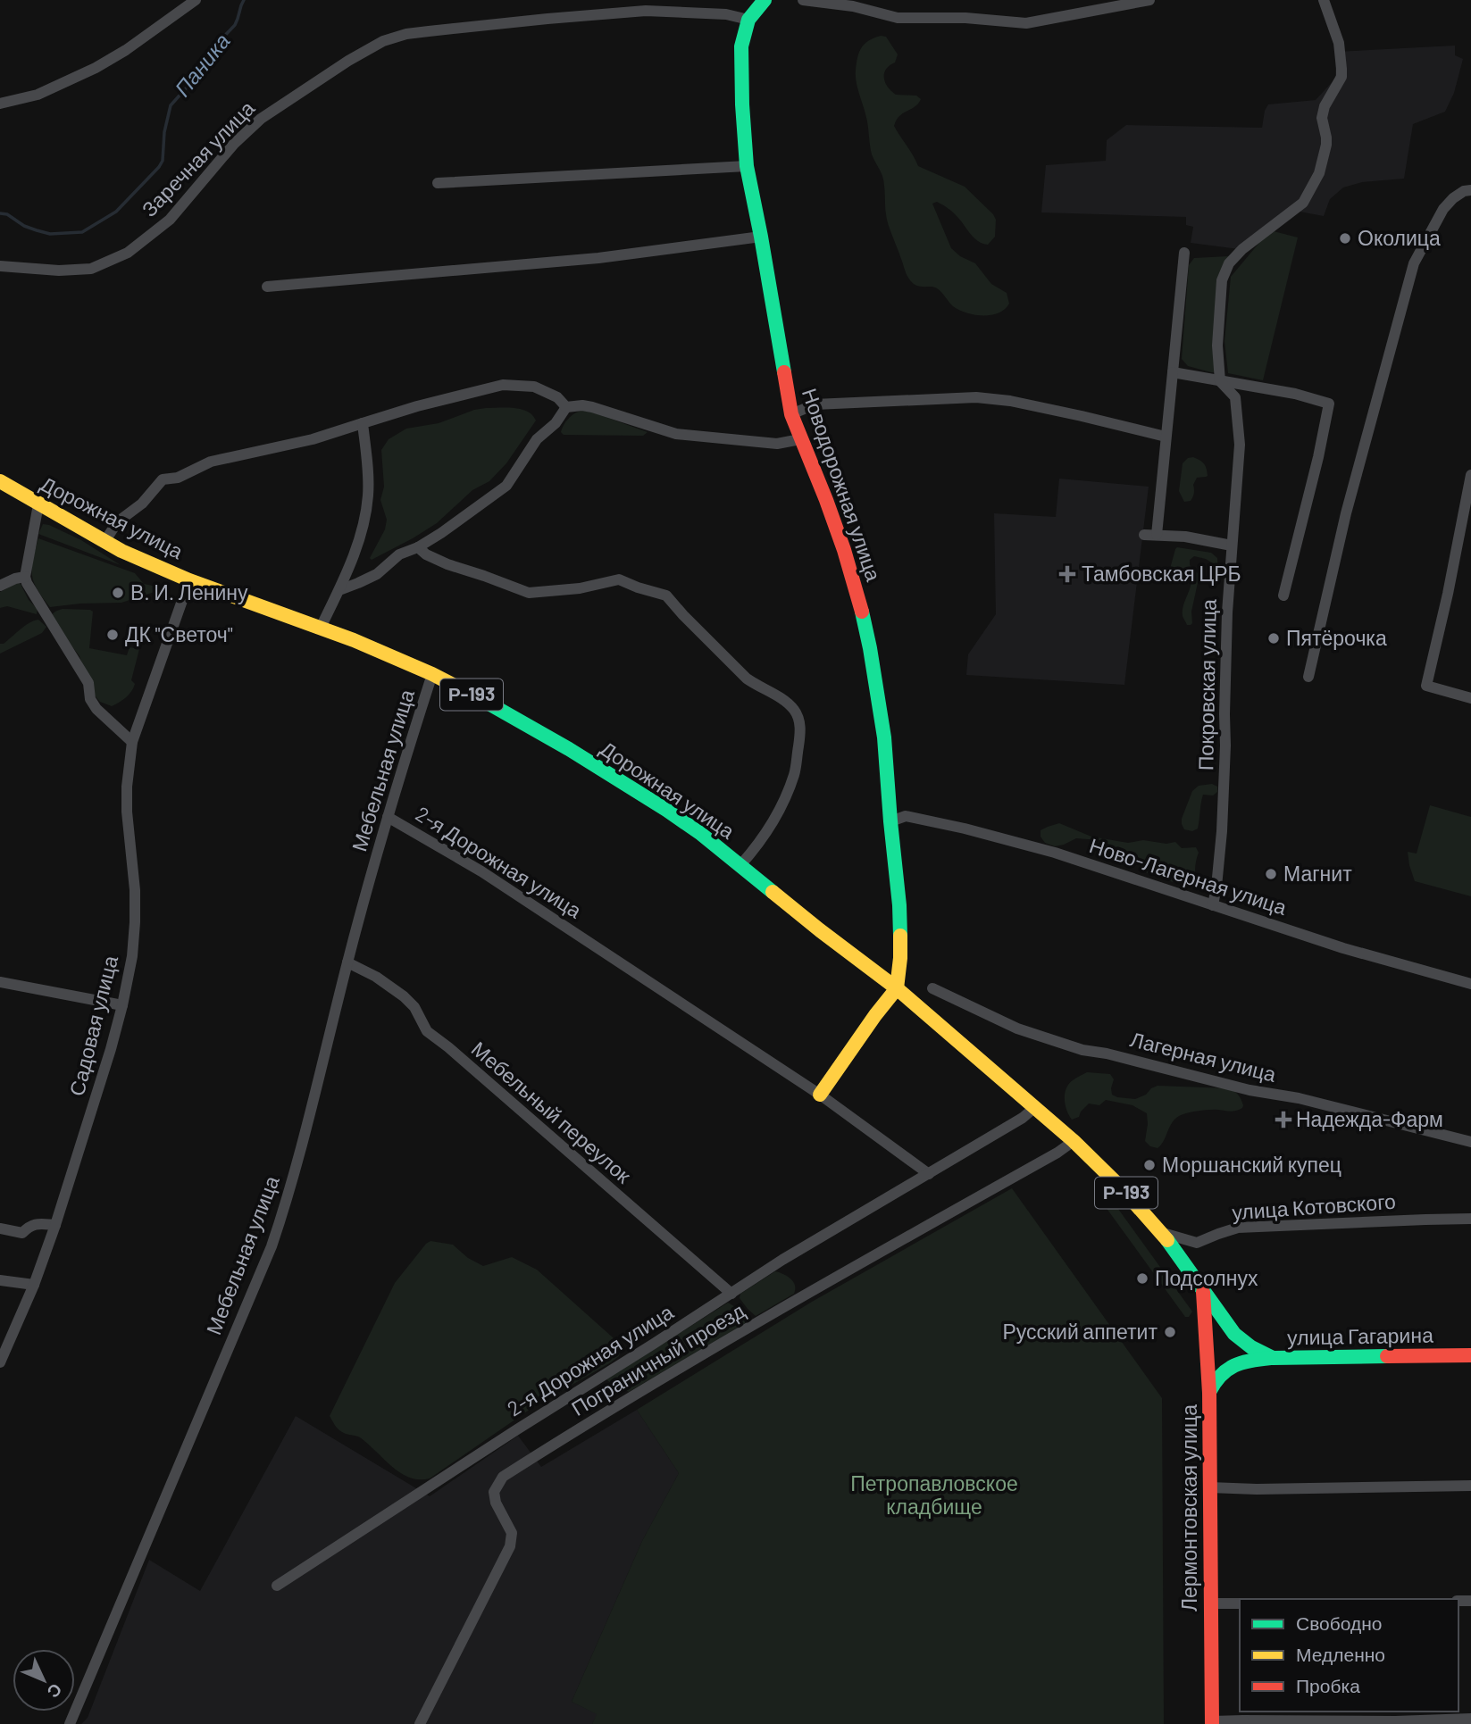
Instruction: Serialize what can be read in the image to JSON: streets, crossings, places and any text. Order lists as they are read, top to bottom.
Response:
{
  "streets": {
    "main road": [
      "Новодорожная улица",
      "Дорожная улица",
      "Р-193",
      "улица Гагарина",
      "Лермонтовская улица"
    ],
    "street": [
      "Заречная улица",
      "Покровская улица",
      "Мебельная улица",
      "2-я Дорожная улица",
      "Ново-Лагерная улица",
      "Садовая улица",
      "Лагерная улица",
      "Мебельный переулок",
      "улица Котовского",
      "Пограничный проезд"
    ]
  },
  "crossings": [
    ["Заречная улица", "Новодорожная улица"],
    ["Новодорожная улица", "Дорожная улица"],
    ["Новодорожная улица", "Ново-Лагерная улица"],
    ["Дорожная улица", "Мебельная улица"],
    ["Дорожная улица", "2-я Дорожная улица"],
    ["Дорожная улица", "Садовая улица"],
    ["Дорожная улица", "улица Котовского"],
    ["Дорожная улица", "улица Гагарина"],
    ["Дорожная улица", "Пограничный проезд"],
    ["Дорожная улица", "Лермонтовская улица"],
    ["Покровская улица", "Ново-Лагерная улица"],
    ["Мебельная улица", "2-я Дорожная улица"],
    ["Мебельная улица", "Мебельный переулок"],
    ["2-я Дорожная улица", "Мебельный переулок"],
    ["улица Гагарина", "Лермонтовская улица"]
  ],
  "water": ["Паника"],
  "parks": ["Петропавловское кладбище"],
  "places": {
    "other": [
      "Околица",
      "В. И. Ленину",
      "ДК \"Светоч\"",
      "Пятёрочка",
      "Магнит",
      "Моршанский купец",
      "Подсолнух",
      "Русский аппетит"
    ],
    "health": ["Тамбовская ЦРБ", "Надежда-Фарм"]
  },
  "legend": ["Свободно", "Медленно", "Пробка"],
  "north": "bottom right"
}
